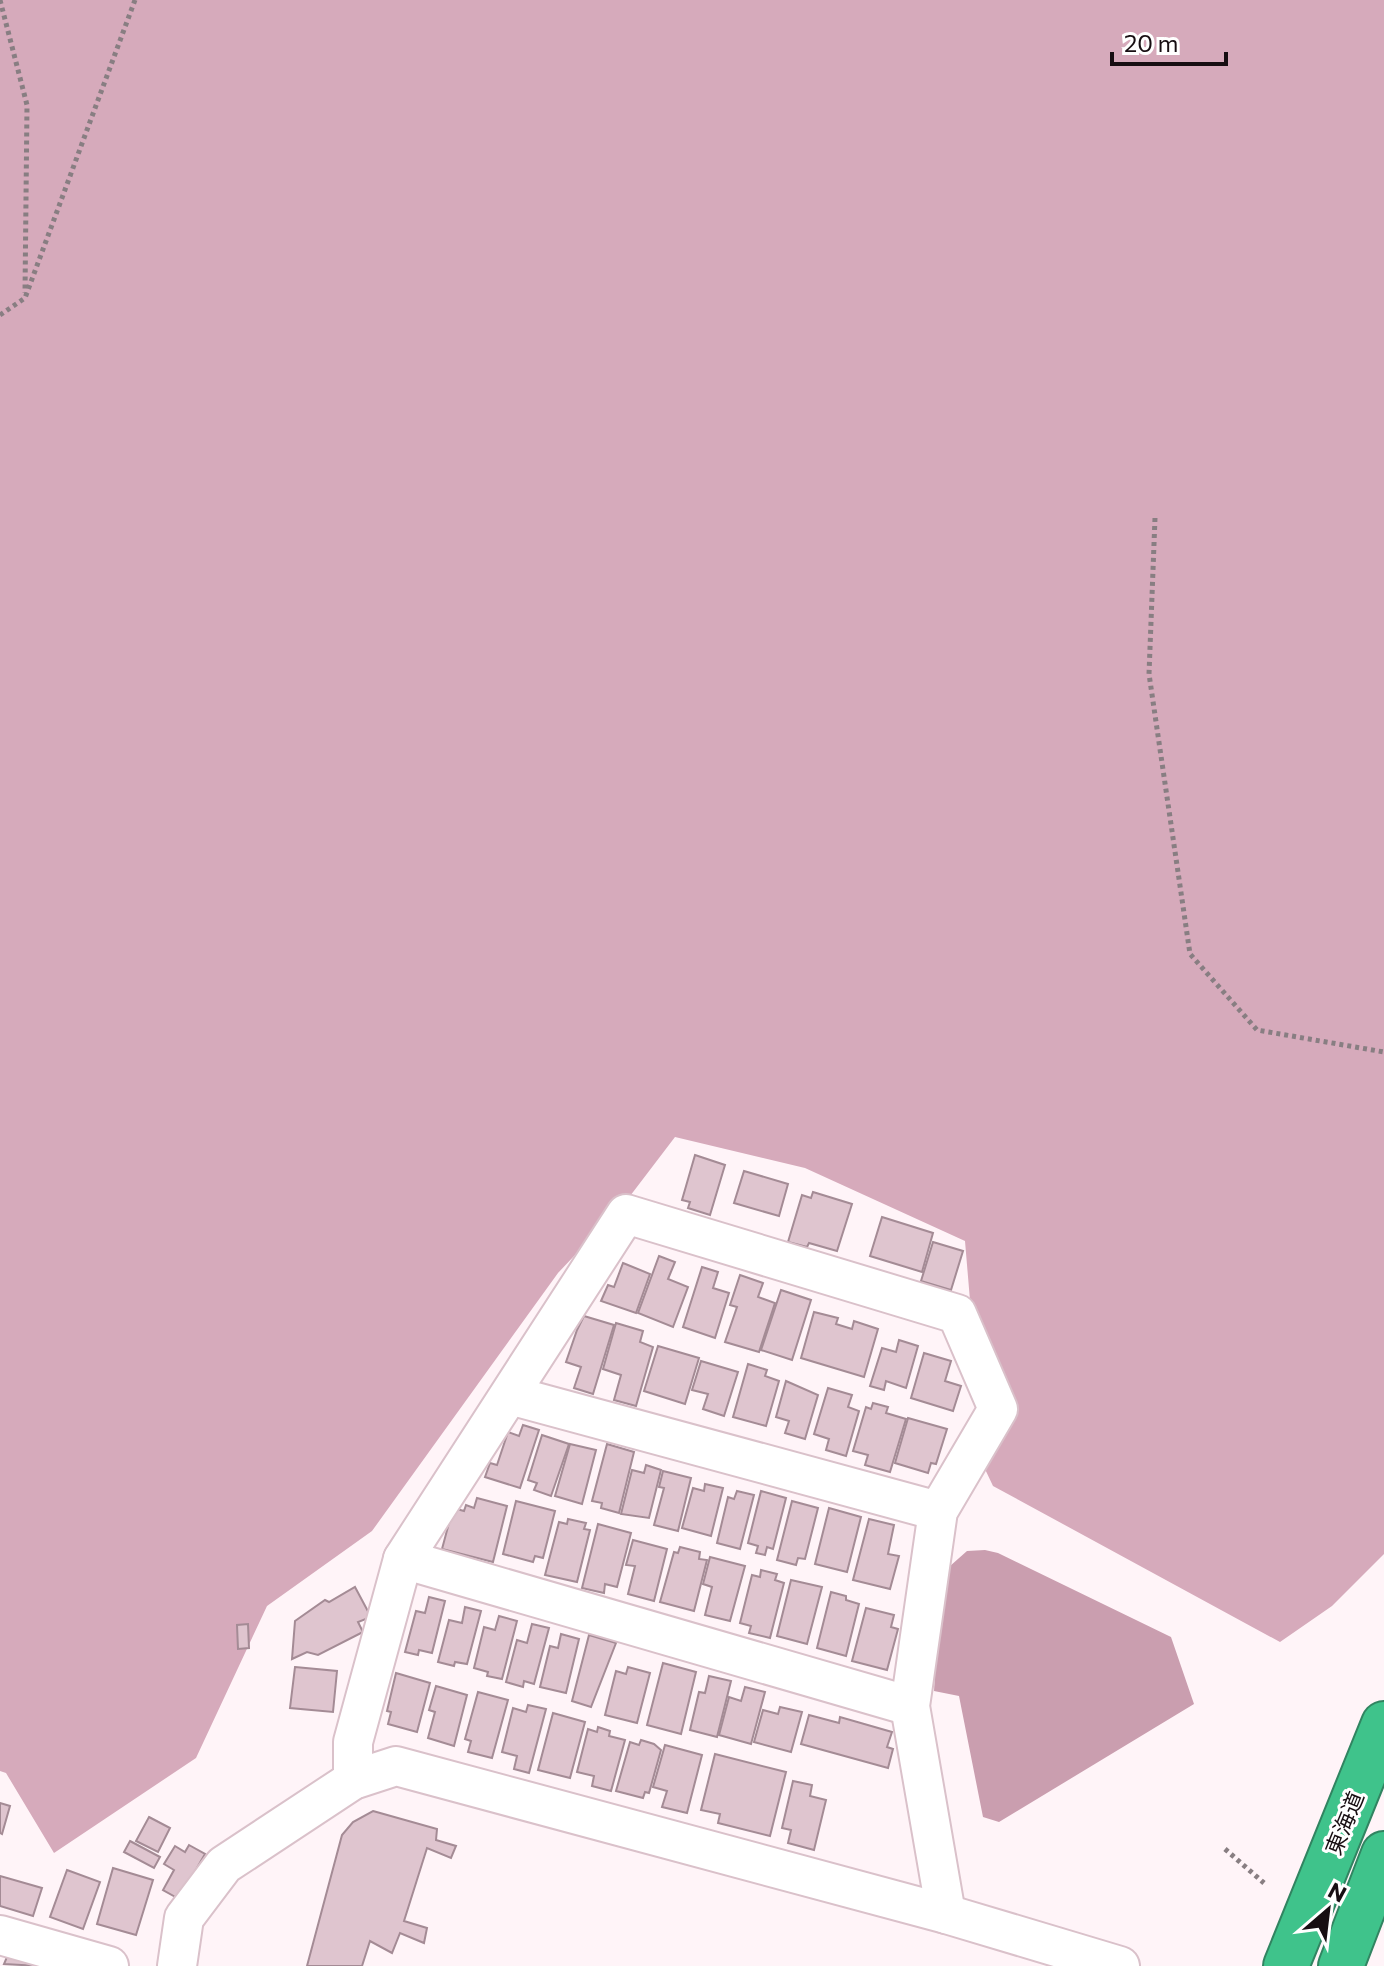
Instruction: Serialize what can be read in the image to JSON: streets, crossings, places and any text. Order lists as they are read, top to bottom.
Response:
{
  "streets": {
    "highway": ["東海道"]
  },
  "scale_bar": "20 m",
  "north": "top right"
}
